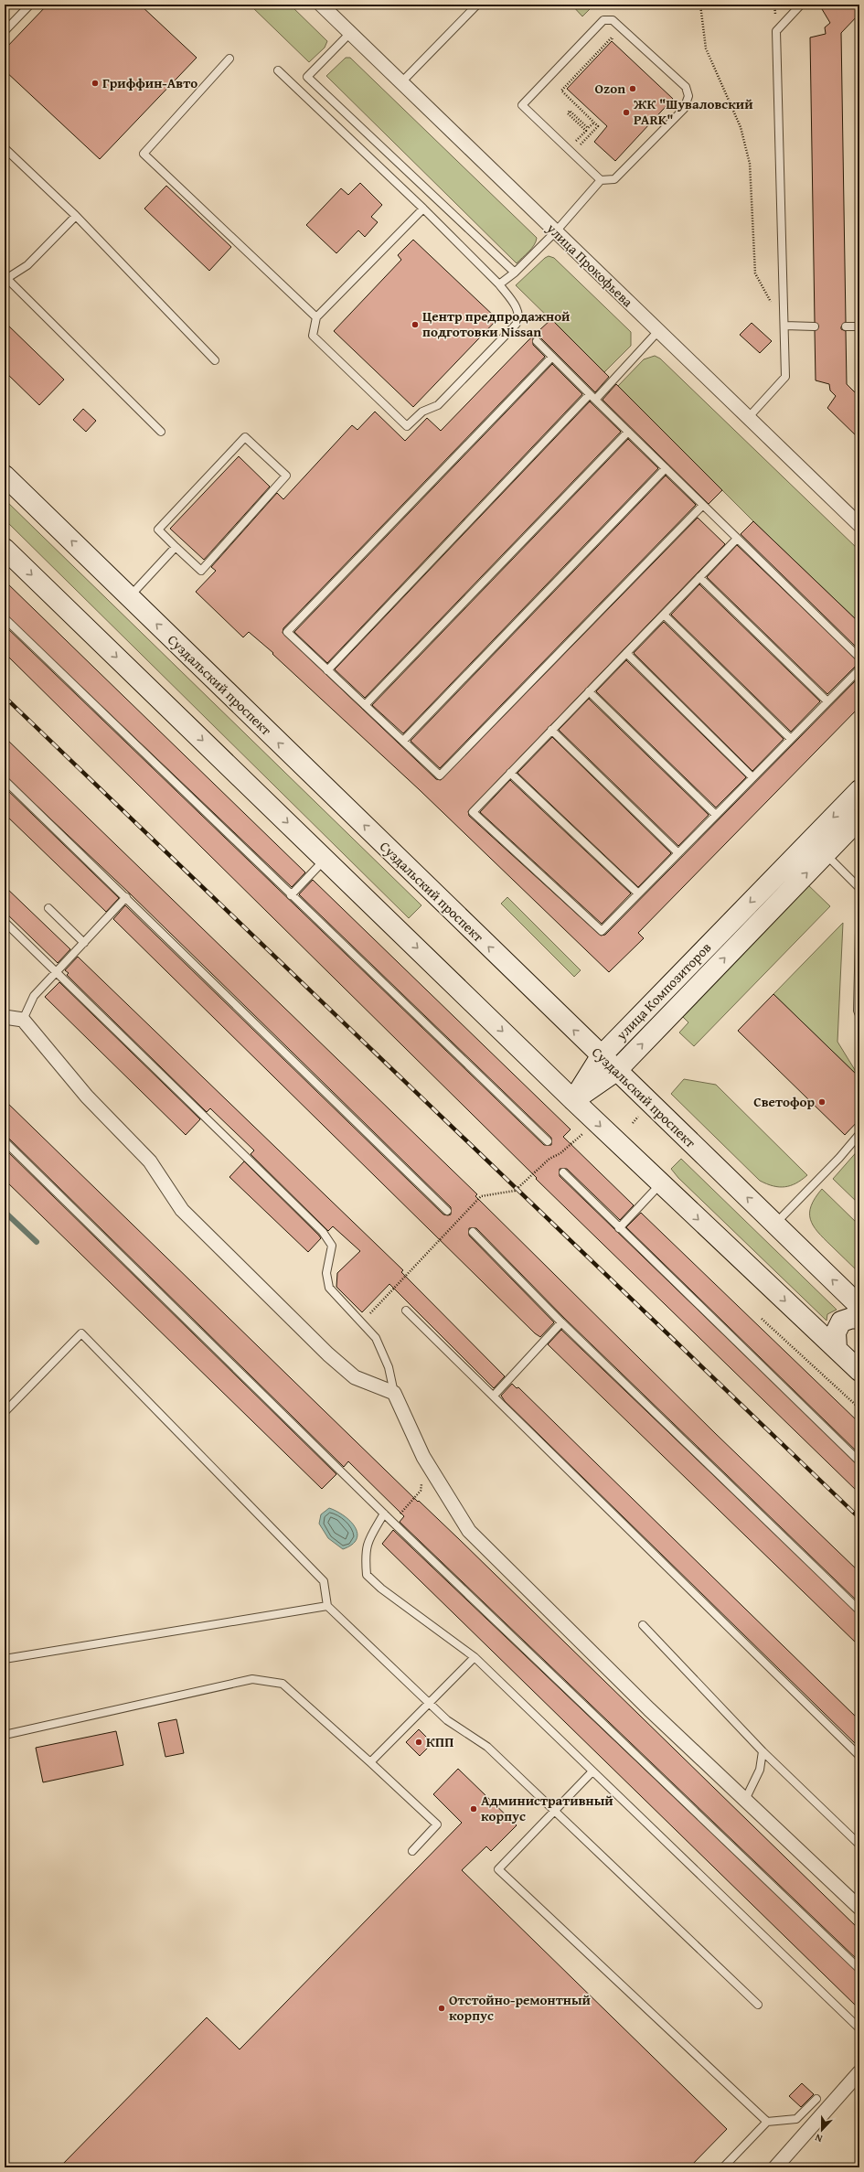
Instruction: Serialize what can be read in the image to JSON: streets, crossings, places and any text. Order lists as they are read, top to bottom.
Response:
{
  "streets": {
    "main road": ["Суздальский проспект", "улица Композиторов"],
    "street": ["улица Прокофьева"]
  },
  "crossings": [
    ["Суздальский проспект", "улица Композиторов"]
  ],
  "places": [
    "Гриффин-Авто",
    "Ozon",
    "ЖК \"Шуваловский PARK\"",
    "Центр предпродажной подготовки Nissan",
    "Светофор",
    "КПП",
    "Административный корпус",
    "Отстойно-ремонтный корпус"
  ],
  "north": "bottom"
}
